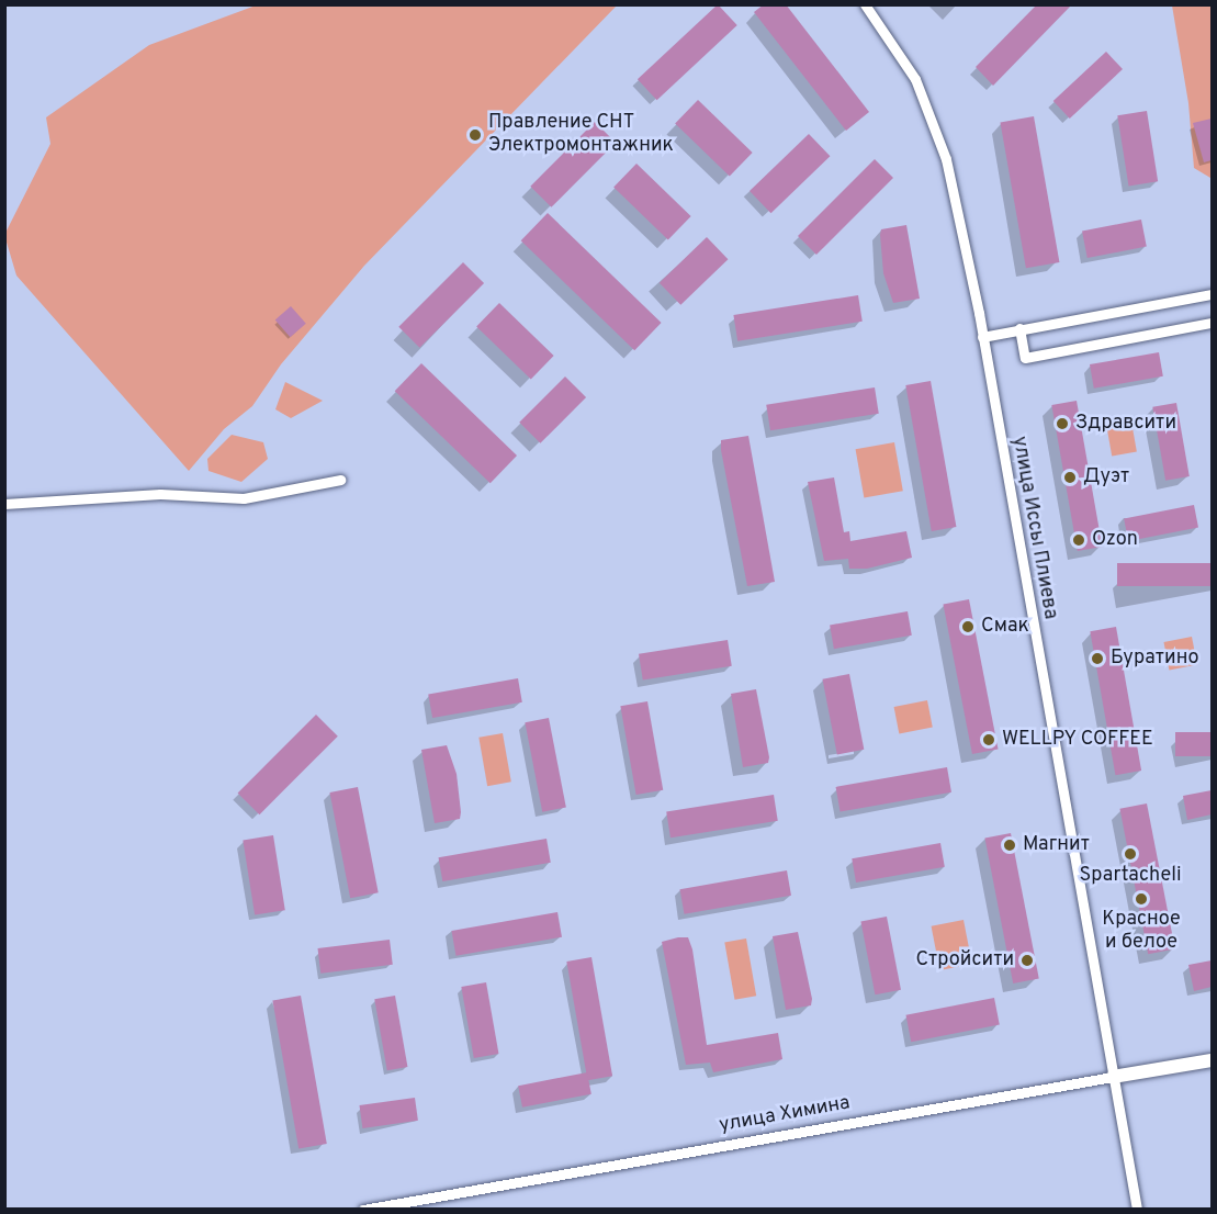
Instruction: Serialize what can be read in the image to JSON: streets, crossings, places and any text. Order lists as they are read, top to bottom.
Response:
{
  "streets": {
    "street": ["улица Иссы Плиева", "улица Химина"]
  },
  "crossings": [
    ["улица Иссы Плиева", "улица Химина"]
  ],
  "places": [
    "Правление СНТ Электромонтажник",
    "Здравсити",
    "Дуэт",
    "Ozon",
    "Смак",
    "Буратино",
    "WELLPY COFFEE",
    "Магнит",
    "Spartacheli",
    "Красное и белое",
    "Стройсити"
  ]
}
